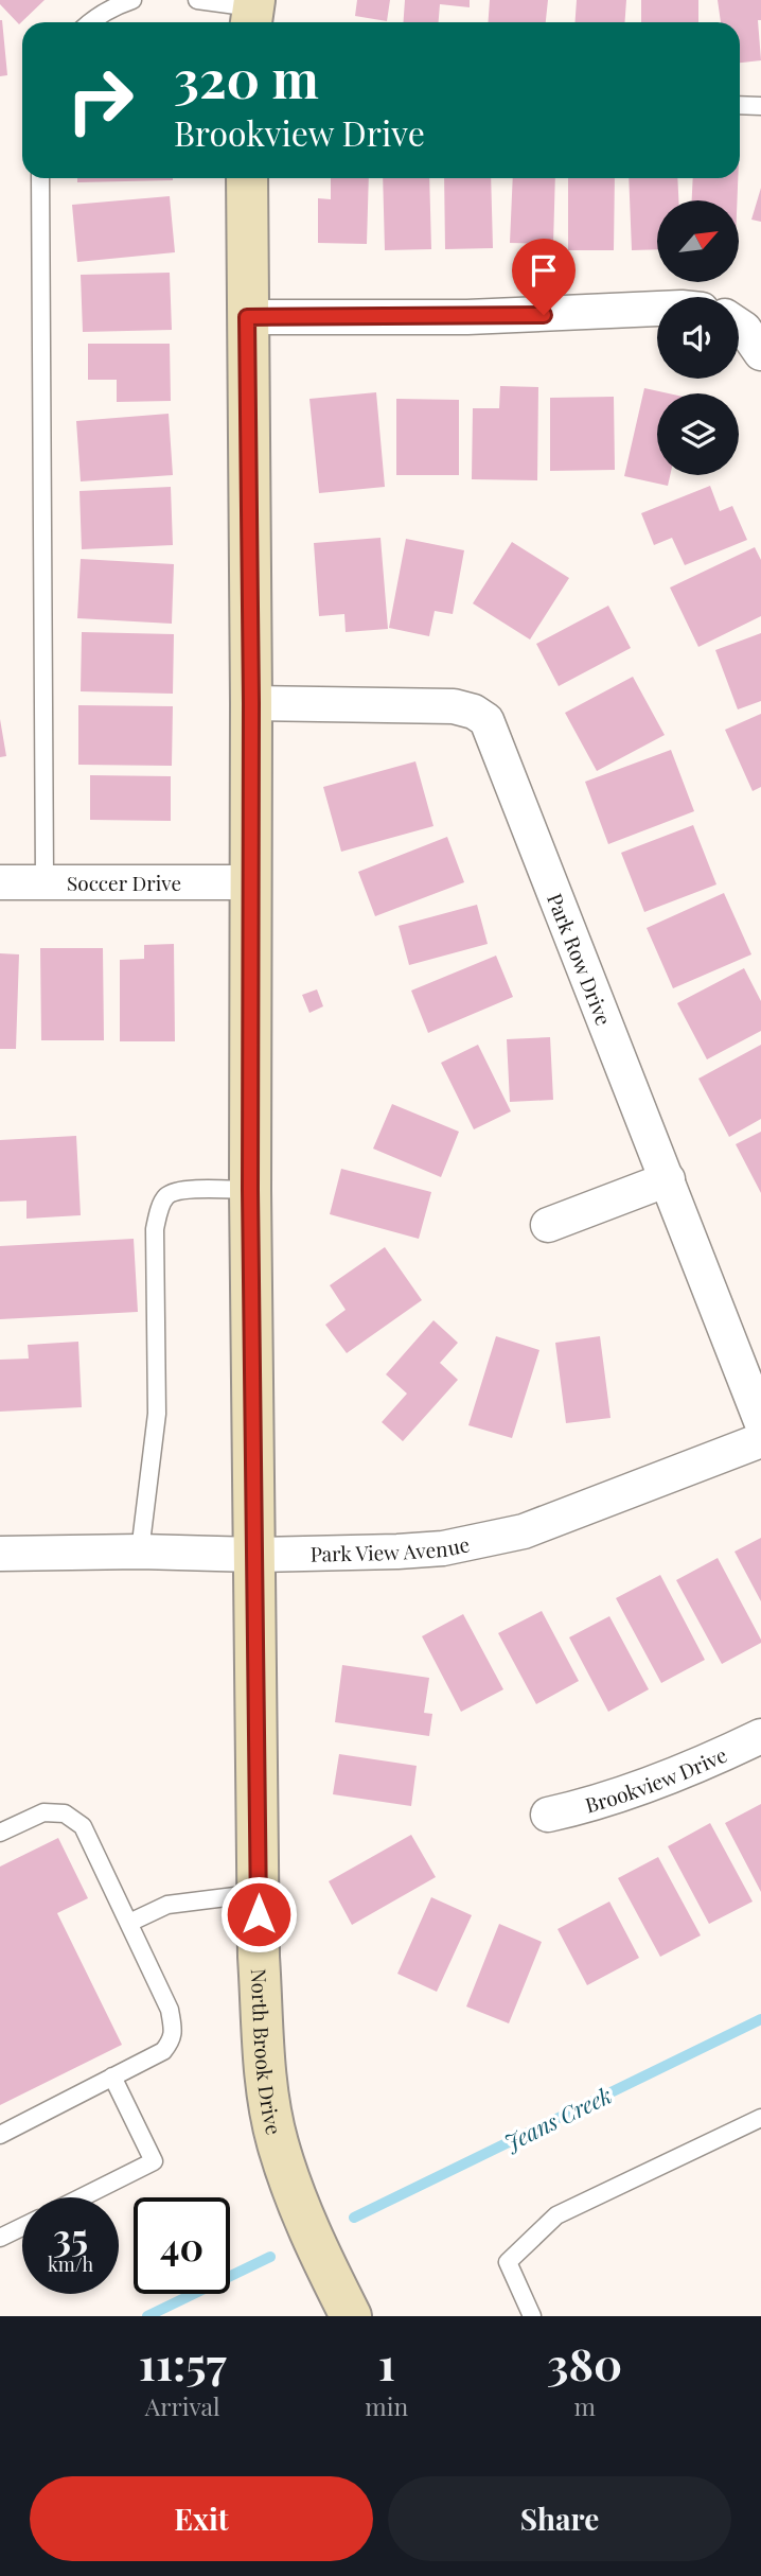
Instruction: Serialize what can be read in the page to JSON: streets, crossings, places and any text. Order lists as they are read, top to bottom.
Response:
{
  "streets": {
    "street": [
      "Soccer Drive",
      "Park Row Drive",
      "Park View Avenue",
      "Brookview Drive",
      "North Brook Drive"
    ]
  },
  "crossings": [
    ["Soccer Drive", "North Brook Drive"],
    ["Park Row Drive", "North Brook Drive"],
    ["Park View Avenue", "North Brook Drive"]
  ],
  "water": ["Jeans Creek"],
  "north": "top right",
  "page": {
    "turn": ["320 m", "Brookview Drive"],
    "speed": "35 km/h",
    "limit": "40",
    "eta": [
      "11:57",
      "Arrival",
      "1",
      "min",
      "380",
      "m"
    ],
    "buttons": ["Exit", "Share"]
  }
}
